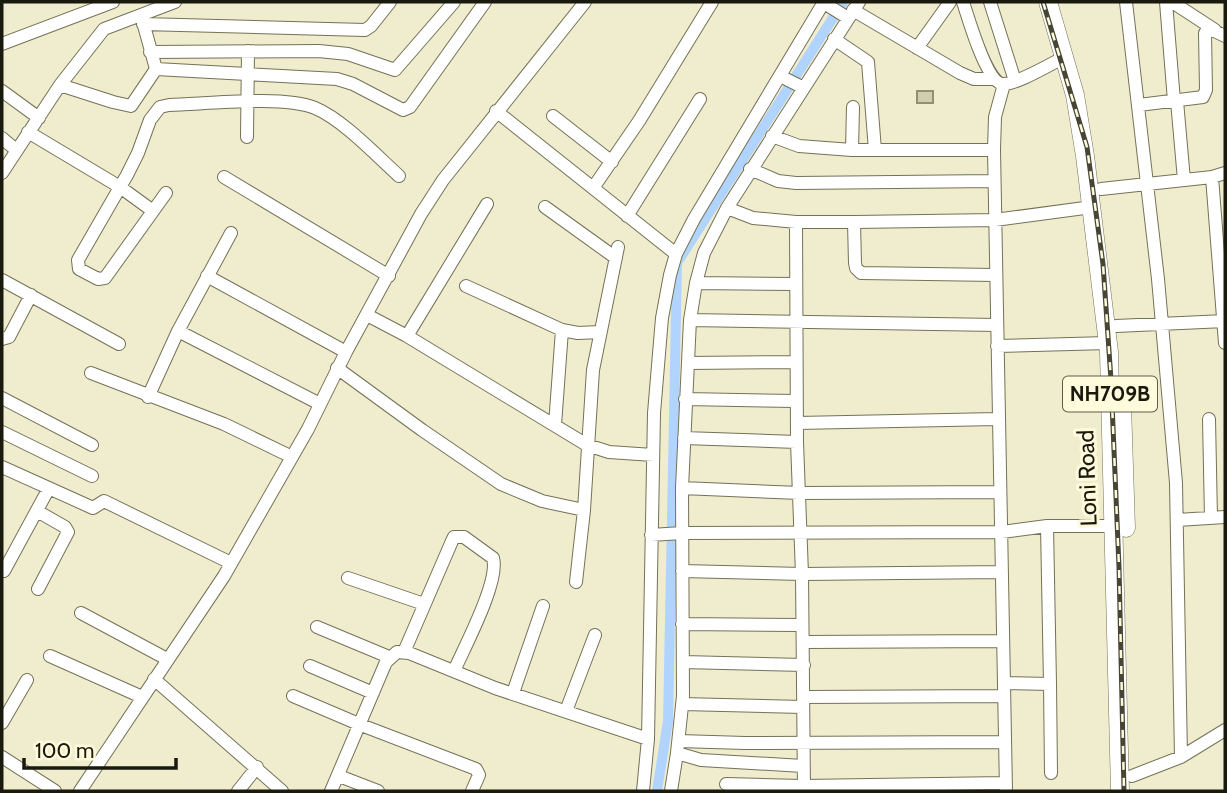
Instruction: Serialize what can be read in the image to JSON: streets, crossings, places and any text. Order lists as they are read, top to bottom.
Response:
{
  "streets": {
    "highway": ["NH709B", "Loni Road"]
  },
  "scale_bar": "100 m"
}
